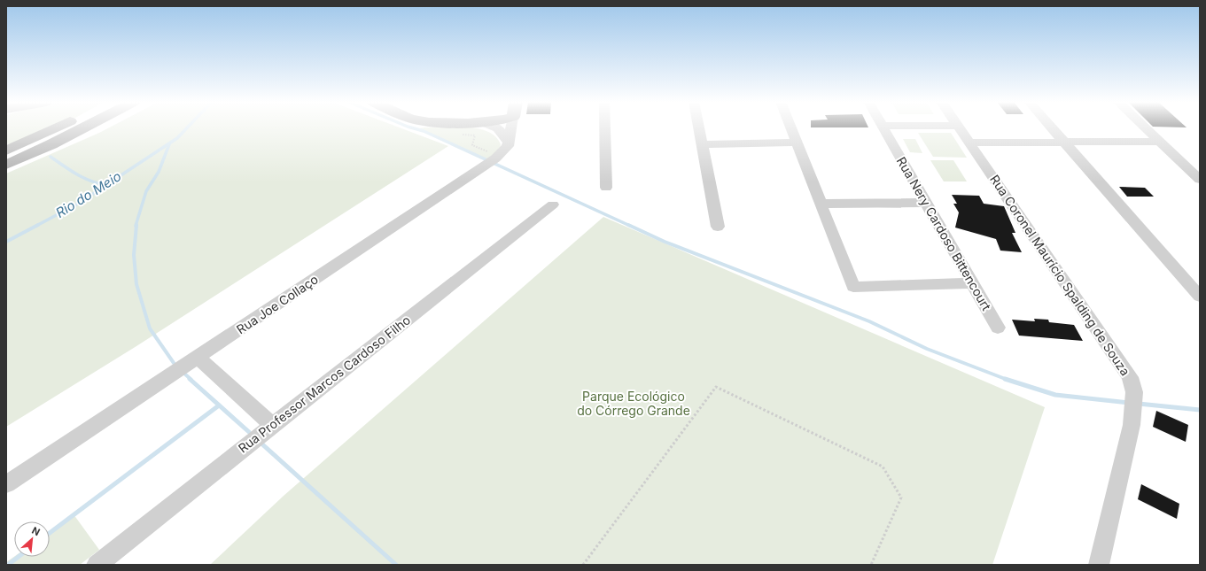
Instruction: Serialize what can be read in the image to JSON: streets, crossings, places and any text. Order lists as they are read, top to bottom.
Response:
{
  "streets": {
    "street": [
      "Rua Nery Cardoso Bittencourt",
      "Rua Coronel Maurício Spalding de Souza",
      "Rua Joe Collaço",
      "Rua Professor Marcos Cardoso Filho"
    ]
  },
  "water": ["Rio do Meio"],
  "parks": ["Parque Ecológico do Córrego Grande"],
  "north": "top right"
}
